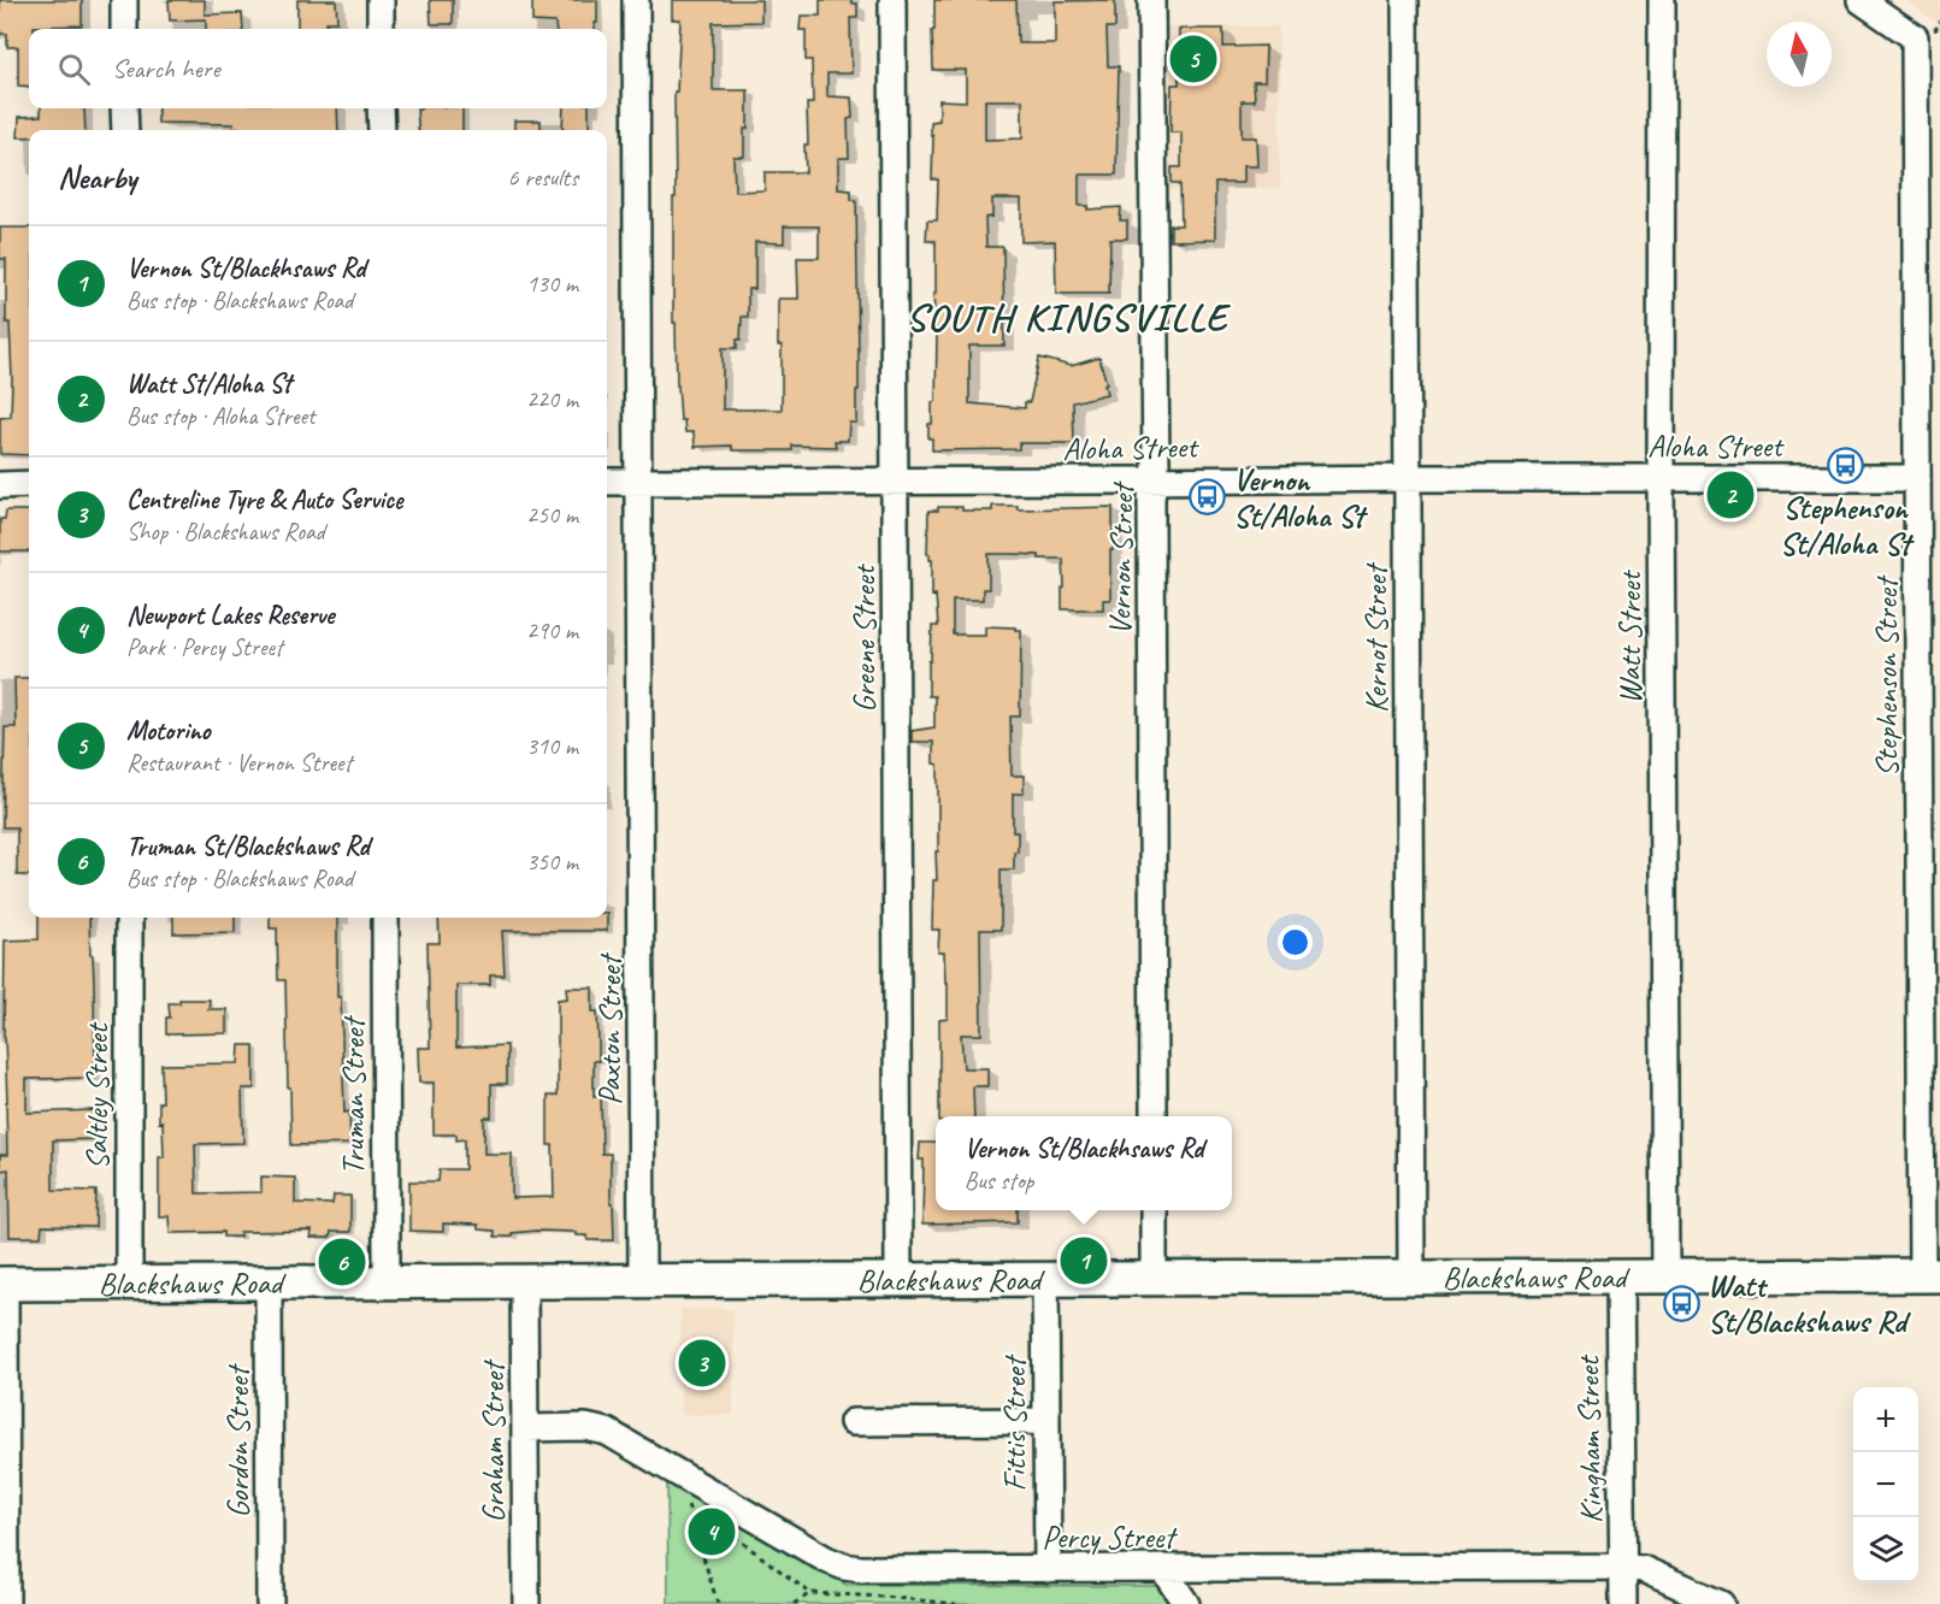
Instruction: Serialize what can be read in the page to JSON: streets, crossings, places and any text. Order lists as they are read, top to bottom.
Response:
{
  "streets": {
    "main road": ["Blackshaws Road"],
    "street": [
      "Aloha Street",
      "Vernon Street",
      "Watt Street",
      "Greene Street",
      "Kernot Street",
      "Stephenson Street",
      "Paxton Street",
      "Saltley Street",
      "Truman Street",
      "Fittis Street",
      "Kingham Street",
      "Gordon Street",
      "Graham Street",
      "Percy Street"
    ]
  },
  "crossings": [
    ["Aloha Street", "Vernon Street"],
    ["Aloha Street", "Watt Street"],
    ["Aloha Street", "Greene Street"],
    ["Aloha Street", "Kernot Street"],
    ["Aloha Street", "Stephenson Street"],
    ["Aloha Street", "Paxton Street"],
    ["Watt Street", "Blackshaws Road"],
    ["Greene Street", "Blackshaws Road"],
    ["Kernot Street", "Blackshaws Road"],
    ["Stephenson Street", "Blackshaws Road"],
    ["Paxton Street", "Blackshaws Road"],
    ["Saltley Street", "Blackshaws Road"],
    ["Truman Street", "Blackshaws Road"],
    ["Blackshaws Road", "Fittis Street"],
    ["Blackshaws Road", "Kingham Street"],
    ["Blackshaws Road", "Gordon Street"],
    ["Blackshaws Road", "Graham Street"],
    ["Fittis Street", "Percy Street"],
    ["Kingham Street", "Percy Street"],
    ["Graham Street", "Percy Street"]
  ],
  "districts": ["SOUTH KINGSVILLE"],
  "places": {
    "bus stop": ["Stephenson St/Aloha St", "Vernon St/Aloha St", "Watt St/Blackshaws Rd"]
  },
  "north": "top",
  "page": {
    "search": "Search here",
    "pins": [
      "5",
      "2",
      "1",
      "6",
      "3",
      "4"
    ],
    "heading": ["Nearby", "6 results"],
    "list": [
      {
        "mark": "1",
        "name": "Vernon St/Blackhsaws Rd",
        "note": "Bus stop · Blackshaws Road",
        "value": "130 m"
      },
      {
        "mark": "2",
        "name": "Watt St/Aloha St",
        "note": "Bus stop · Aloha Street",
        "value": "220 m"
      },
      {
        "mark": "3",
        "name": "Centreline Tyre & Auto Service",
        "note": "Shop · Blackshaws Road",
        "value": "250 m"
      },
      {
        "mark": "4",
        "name": "Newport Lakes Reserve",
        "note": "Park · Percy Street",
        "value": "290 m"
      },
      {
        "mark": "5",
        "name": "Motorino",
        "note": "Restaurant · Vernon Street",
        "value": "310 m"
      },
      {
        "mark": "6",
        "name": "Truman St/Blackshaws Rd",
        "note": "Bus stop · Blackshaws Road",
        "value": "350 m"
      }
    ],
    "popup": ["Vernon St/Blackhsaws Rd", "Bus stop"],
    "map_buttons": ["+", "−"]
  }
}
